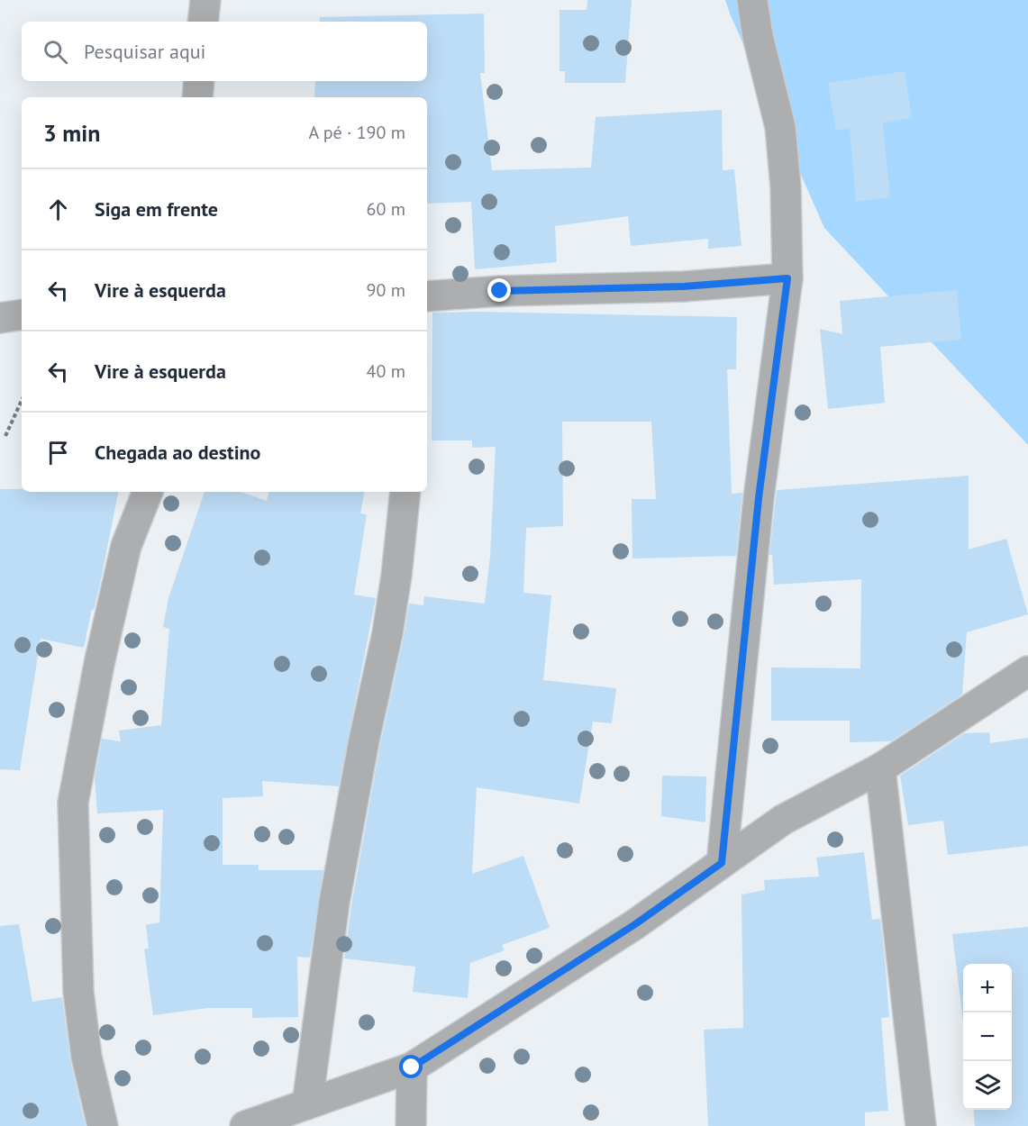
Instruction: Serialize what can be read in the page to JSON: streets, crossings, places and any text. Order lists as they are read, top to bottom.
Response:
{
  "page": {
    "search": "Pesquisar aqui",
    "heading": ["3 min", "A pé · 190 m"],
    "list": [
      ["Siga em frente", "60 m"],
      ["Vire à esquerda", "90 m"],
      ["Vire à esquerda", "40 m"],
      "Chegada ao destino"
    ],
    "map_buttons": ["+", "−"]
  }
}
